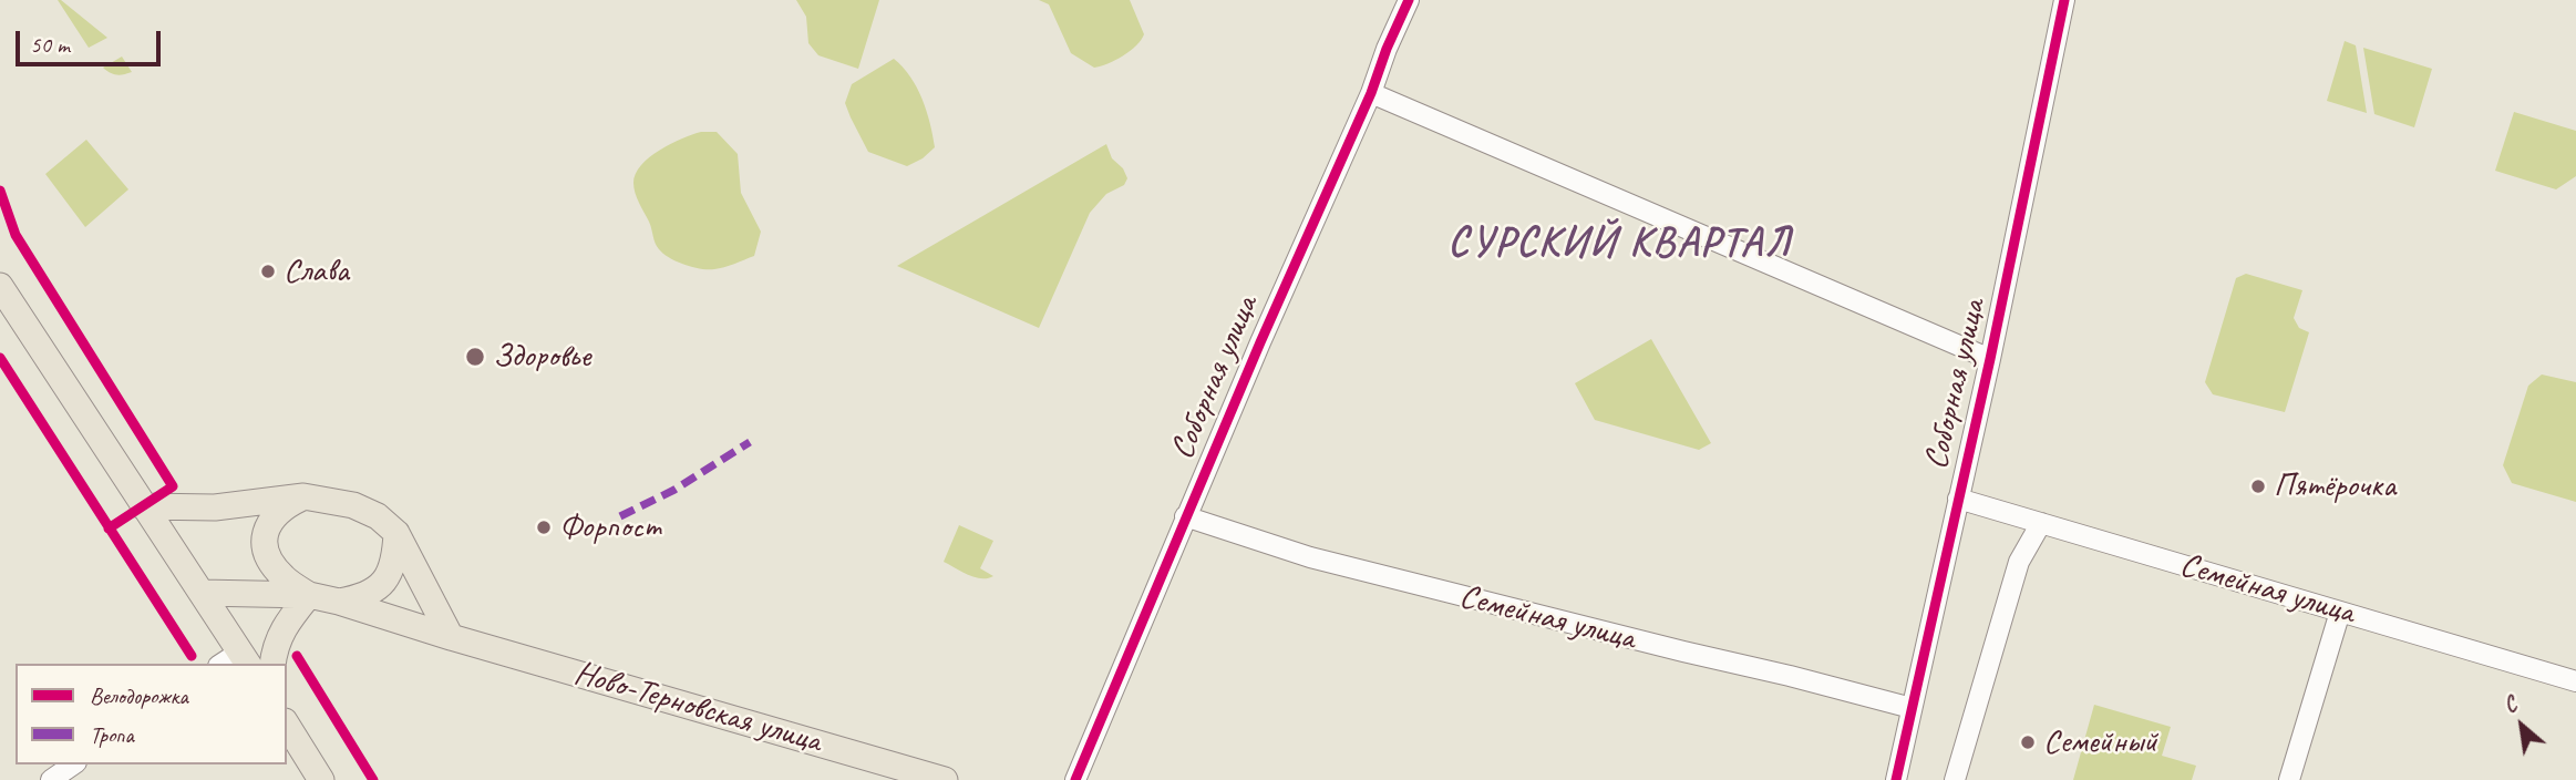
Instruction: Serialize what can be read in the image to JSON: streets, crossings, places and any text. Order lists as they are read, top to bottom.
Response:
{
  "streets": {
    "main road": ["Ново-Терновская улица"],
    "street": ["Соборная улица", "Семейная улица"]
  },
  "crossings": [
    ["Соборная улица", "Семейная улица"]
  ],
  "districts": ["СУРСКИЙ КВАРТАЛ"],
  "places": [
    "Слава",
    "Здоровье",
    "Пятёрочка",
    "Форпост",
    "Семейный"
  ],
  "legend": ["Велодорожка", "Тропа"],
  "scale_bar": "50 m",
  "north": "top left"
}
